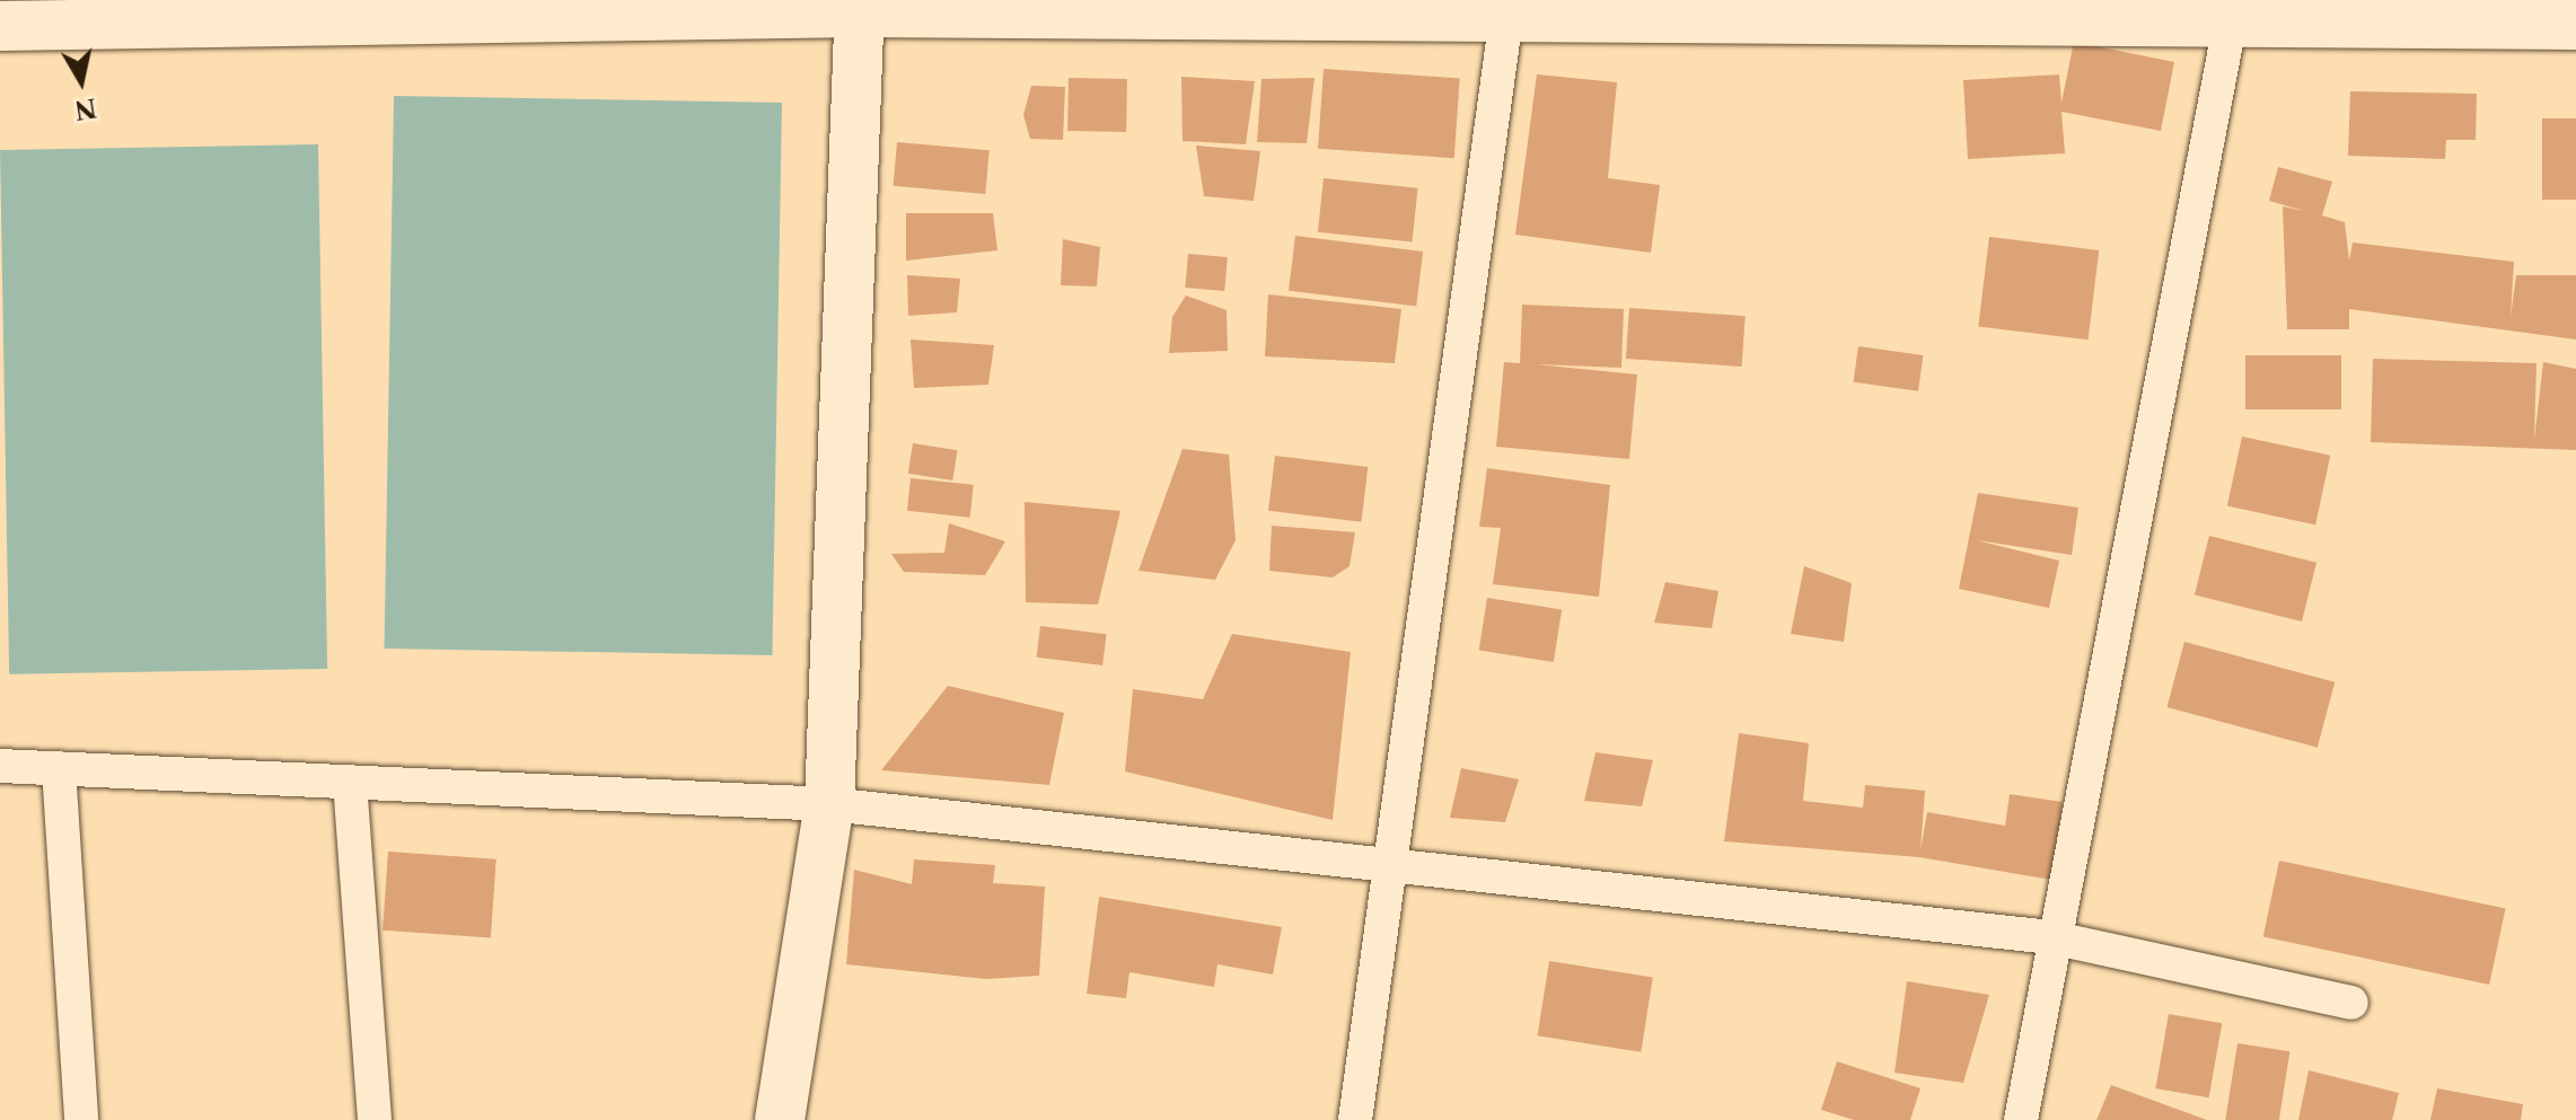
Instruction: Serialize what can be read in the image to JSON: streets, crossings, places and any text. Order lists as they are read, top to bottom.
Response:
{
  "north": "bottom"
}
